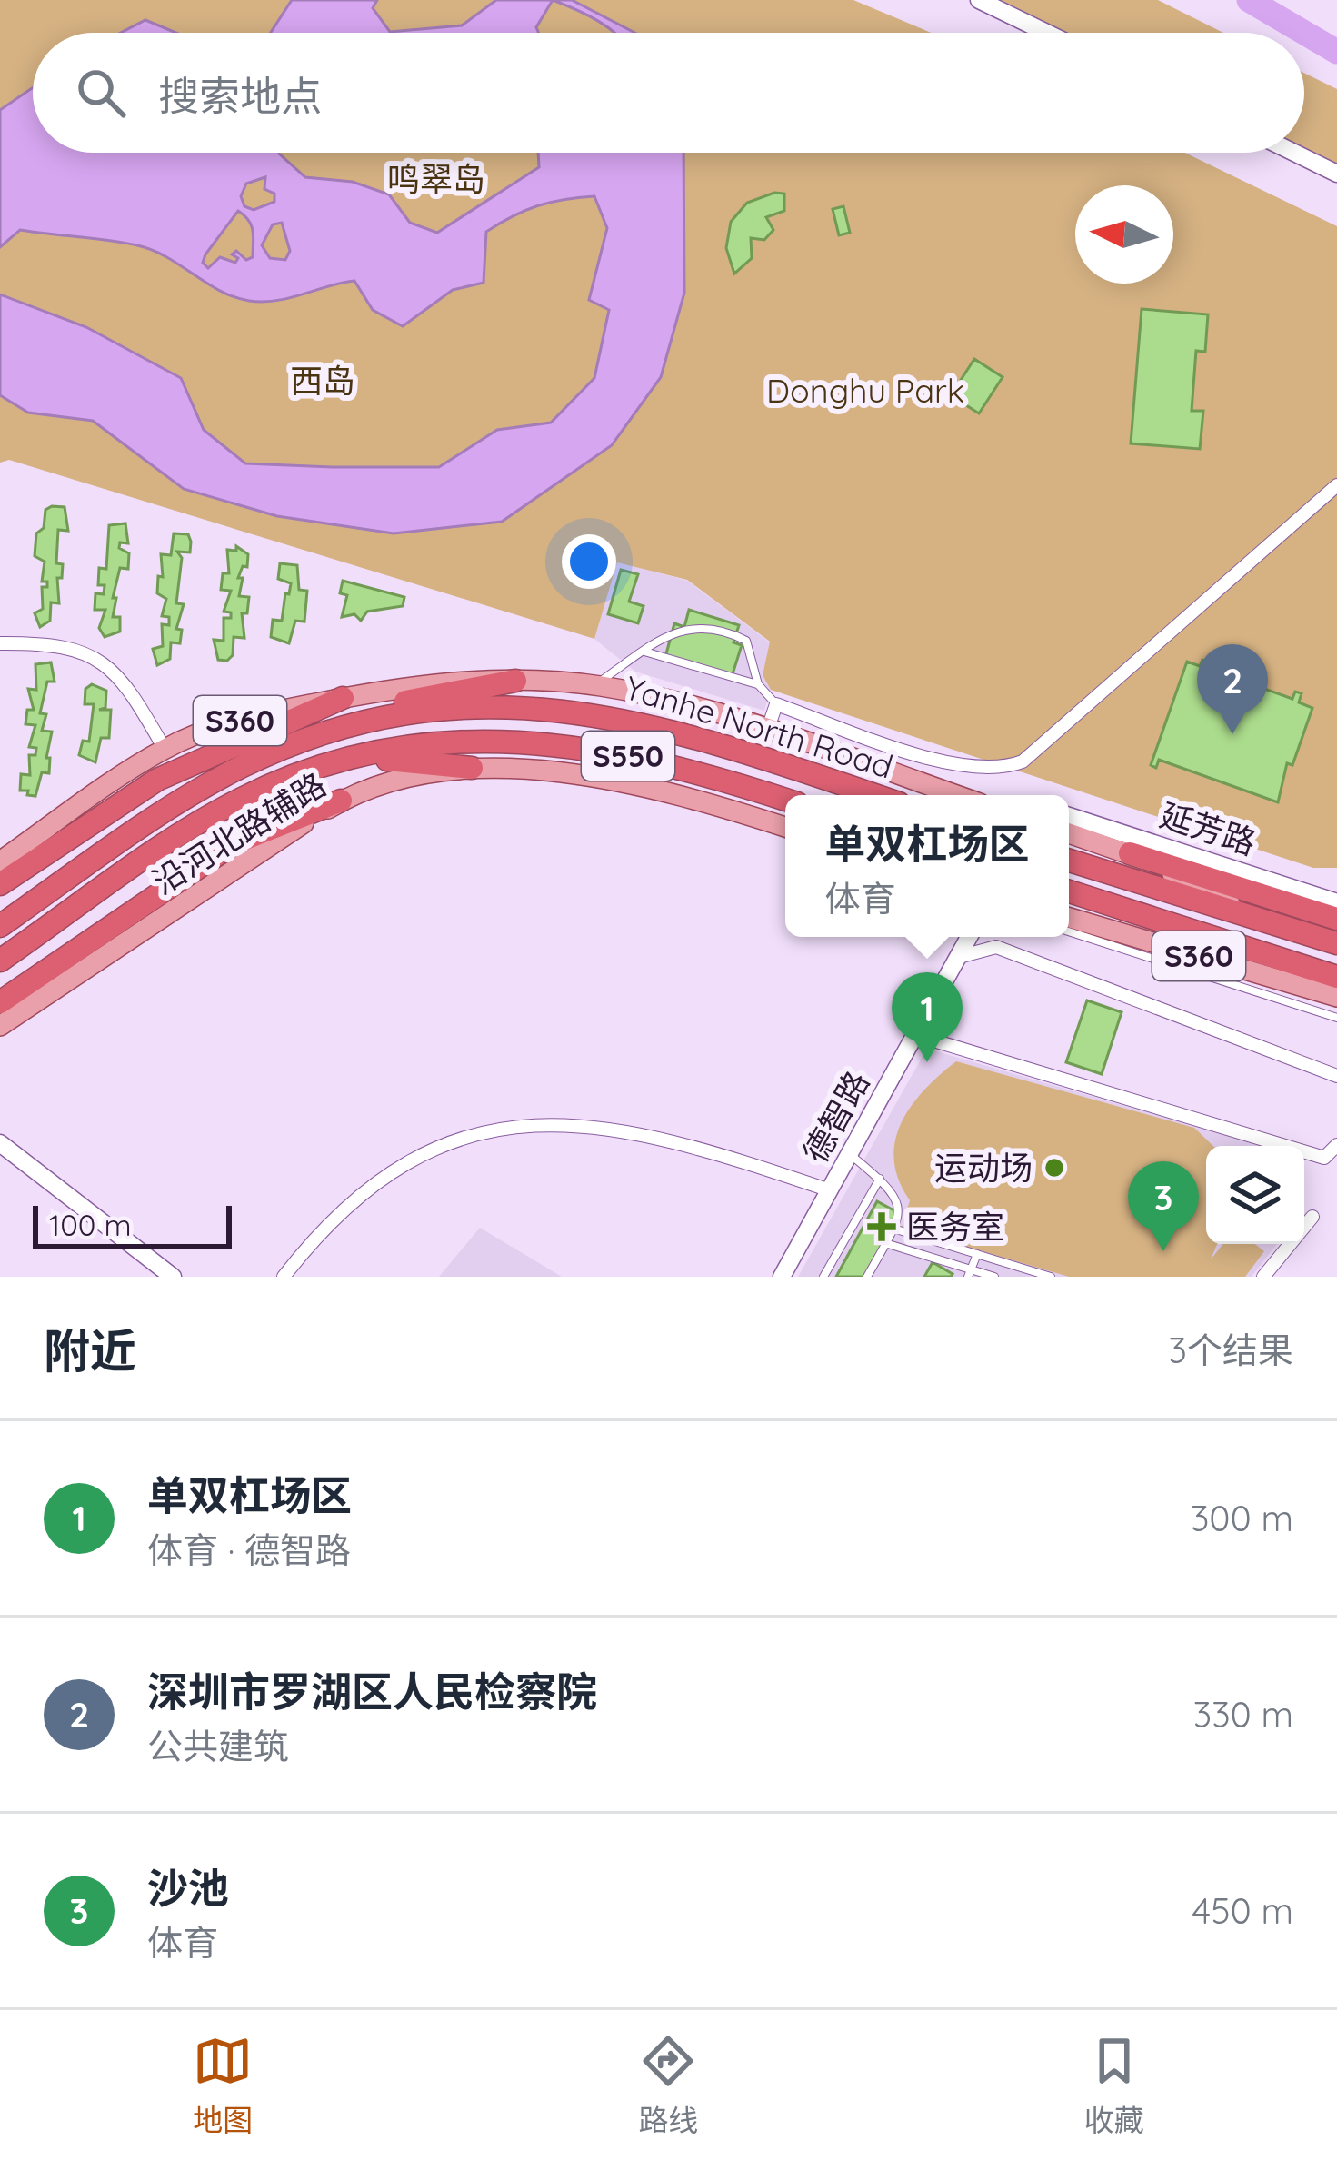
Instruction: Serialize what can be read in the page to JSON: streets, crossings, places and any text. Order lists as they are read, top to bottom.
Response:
{
  "streets": {
    "highway": ["S360", "Yanhe North Road", "S550"],
    "main road": ["沿河北路辅路"],
    "street": ["延芳路", "德智路"]
  },
  "parks": ["鸣翠岛", "西岛", "Donghu Park"],
  "places": {
    "other": ["运动场"],
    "health": ["医务室"]
  },
  "scale_bar": "100 m",
  "north": "left",
  "page": {
    "search": "搜索地点",
    "pins": ["2", "1", "3"],
    "popup": ["单双杠场区", "体育"],
    "scale": "100 m",
    "heading": ["附近", "3个结果"],
    "list": [
      {
        "mark": "1",
        "name": "单双杠场区",
        "note": "体育 · 德智路",
        "value": "300 m"
      },
      {
        "mark": "2",
        "name": "深圳市罗湖区人民检察院",
        "note": "公共建筑",
        "value": "330 m"
      },
      {
        "mark": "3",
        "name": "沙池",
        "note": "体育",
        "value": "450 m"
      }
    ],
    "nav": ["地图", "路线", "收藏"]
  }
}
